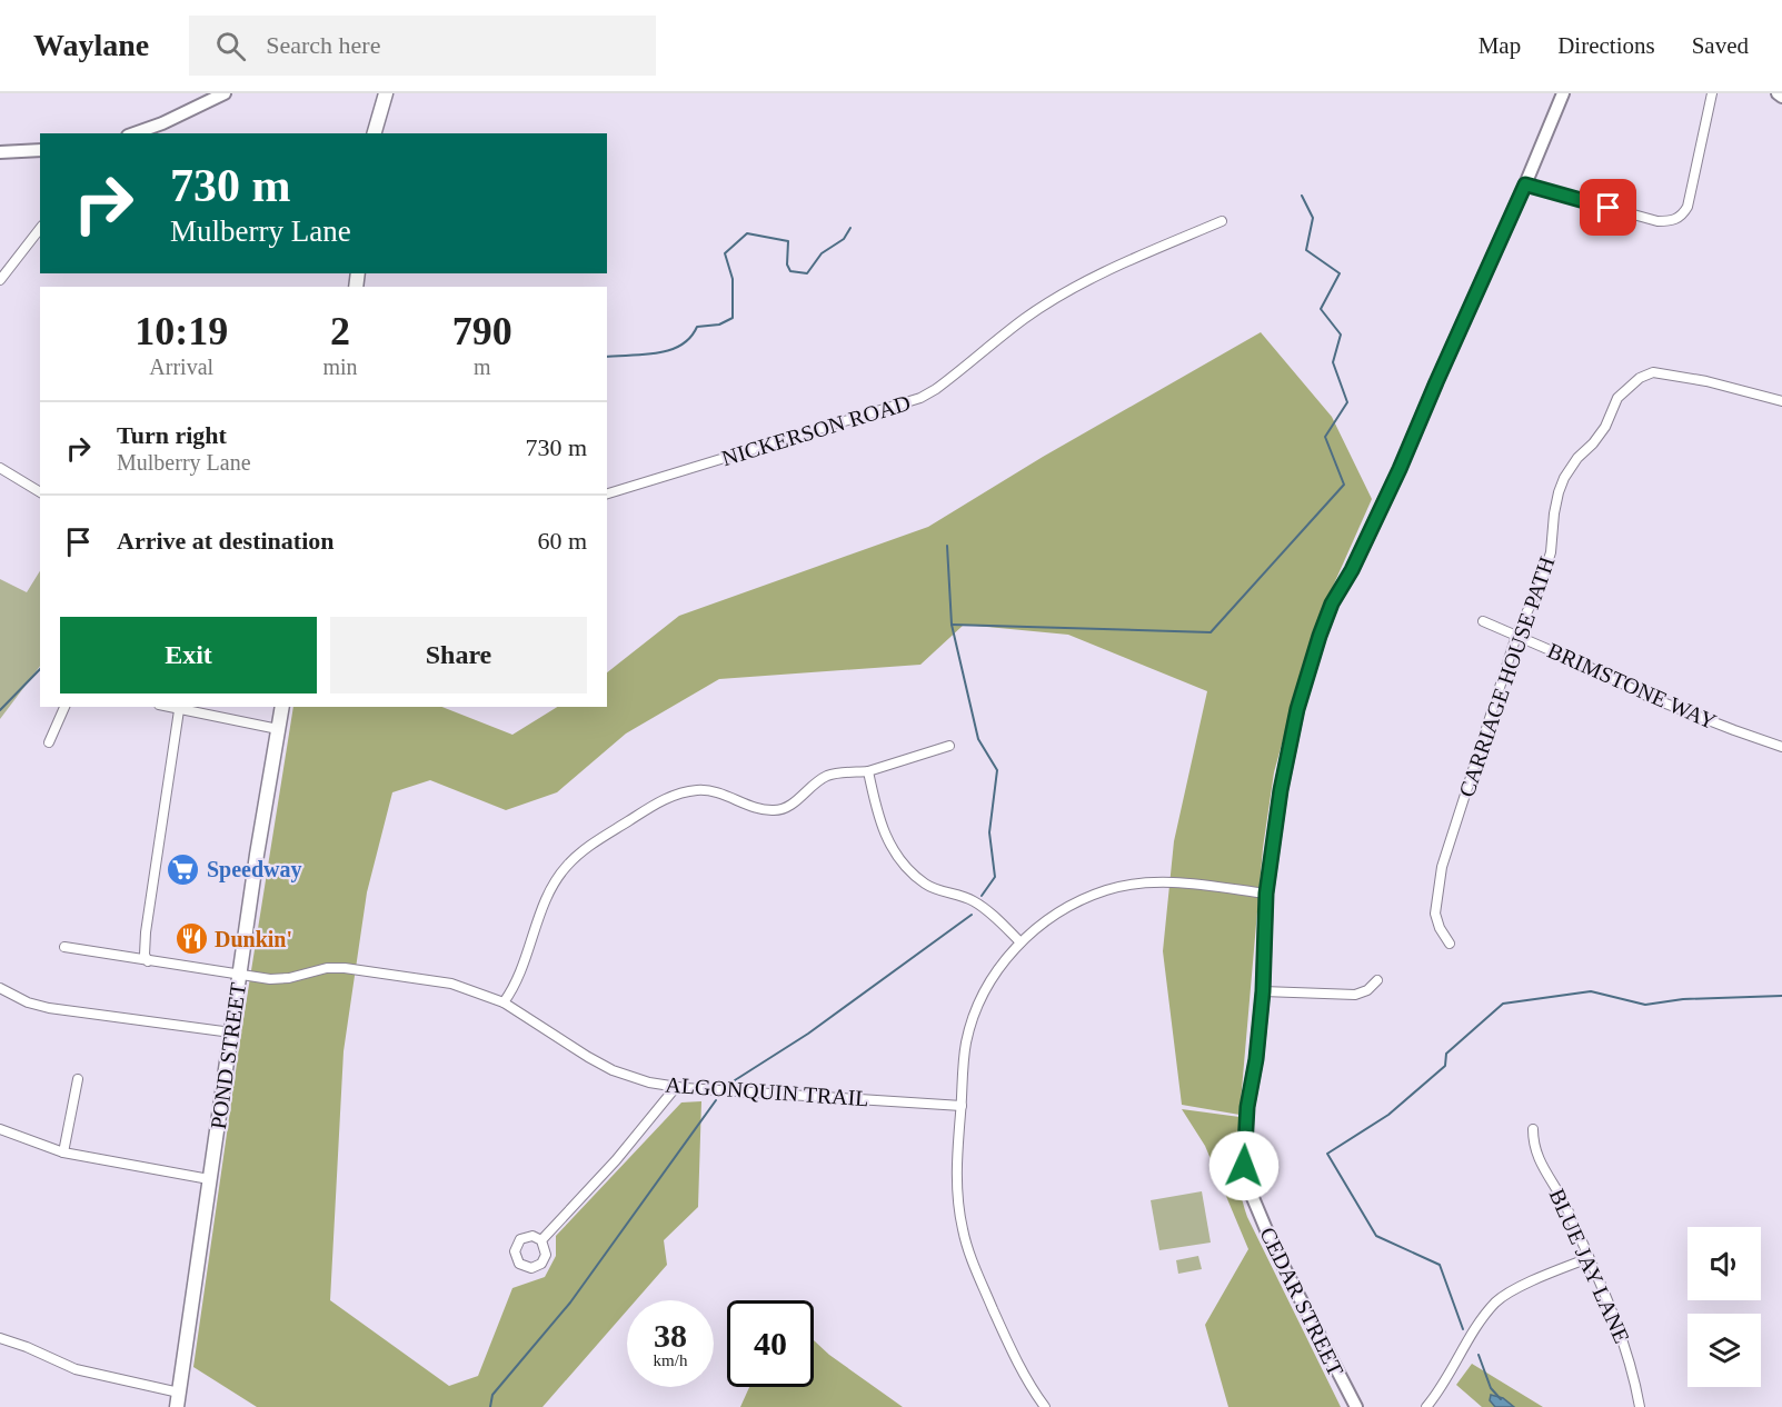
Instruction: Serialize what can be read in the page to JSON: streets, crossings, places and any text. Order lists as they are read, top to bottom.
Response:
{
  "streets": {
    "main road": ["POND STREET"],
    "street": [
      "NICKERSON ROAD",
      "CARRIAGE HOUSE PATH",
      "BRIMSTONE WAY",
      "ALGONQUIN TRAIL",
      "BLUE JAY LANE",
      "CEDAR STREET"
    ]
  },
  "crossings": [
    ["CARRIAGE HOUSE PATH", "BRIMSTONE WAY"],
    ["POND STREET", "ALGONQUIN TRAIL"]
  ],
  "places": {
    "supermarket": ["Speedway"],
    "restaurant": ["Dunkin'"]
  },
  "page": {
    "header": "Waylane",
    "search": "Search here",
    "nav": ["Map", "Directions", "Saved"],
    "turn": ["730 m", "Mulberry Lane"],
    "eta": [
      "10:19",
      "Arrival",
      "2",
      "min",
      "790",
      "m"
    ],
    "list": [
      {
        "name": "Turn right",
        "note": "Mulberry Lane",
        "value": "730 m"
      },
      {
        "name": "Arrive at destination",
        "value": "60 m"
      }
    ],
    "buttons": ["Exit", "Share"],
    "speed": "38 km/h",
    "limit": "40"
  }
}
